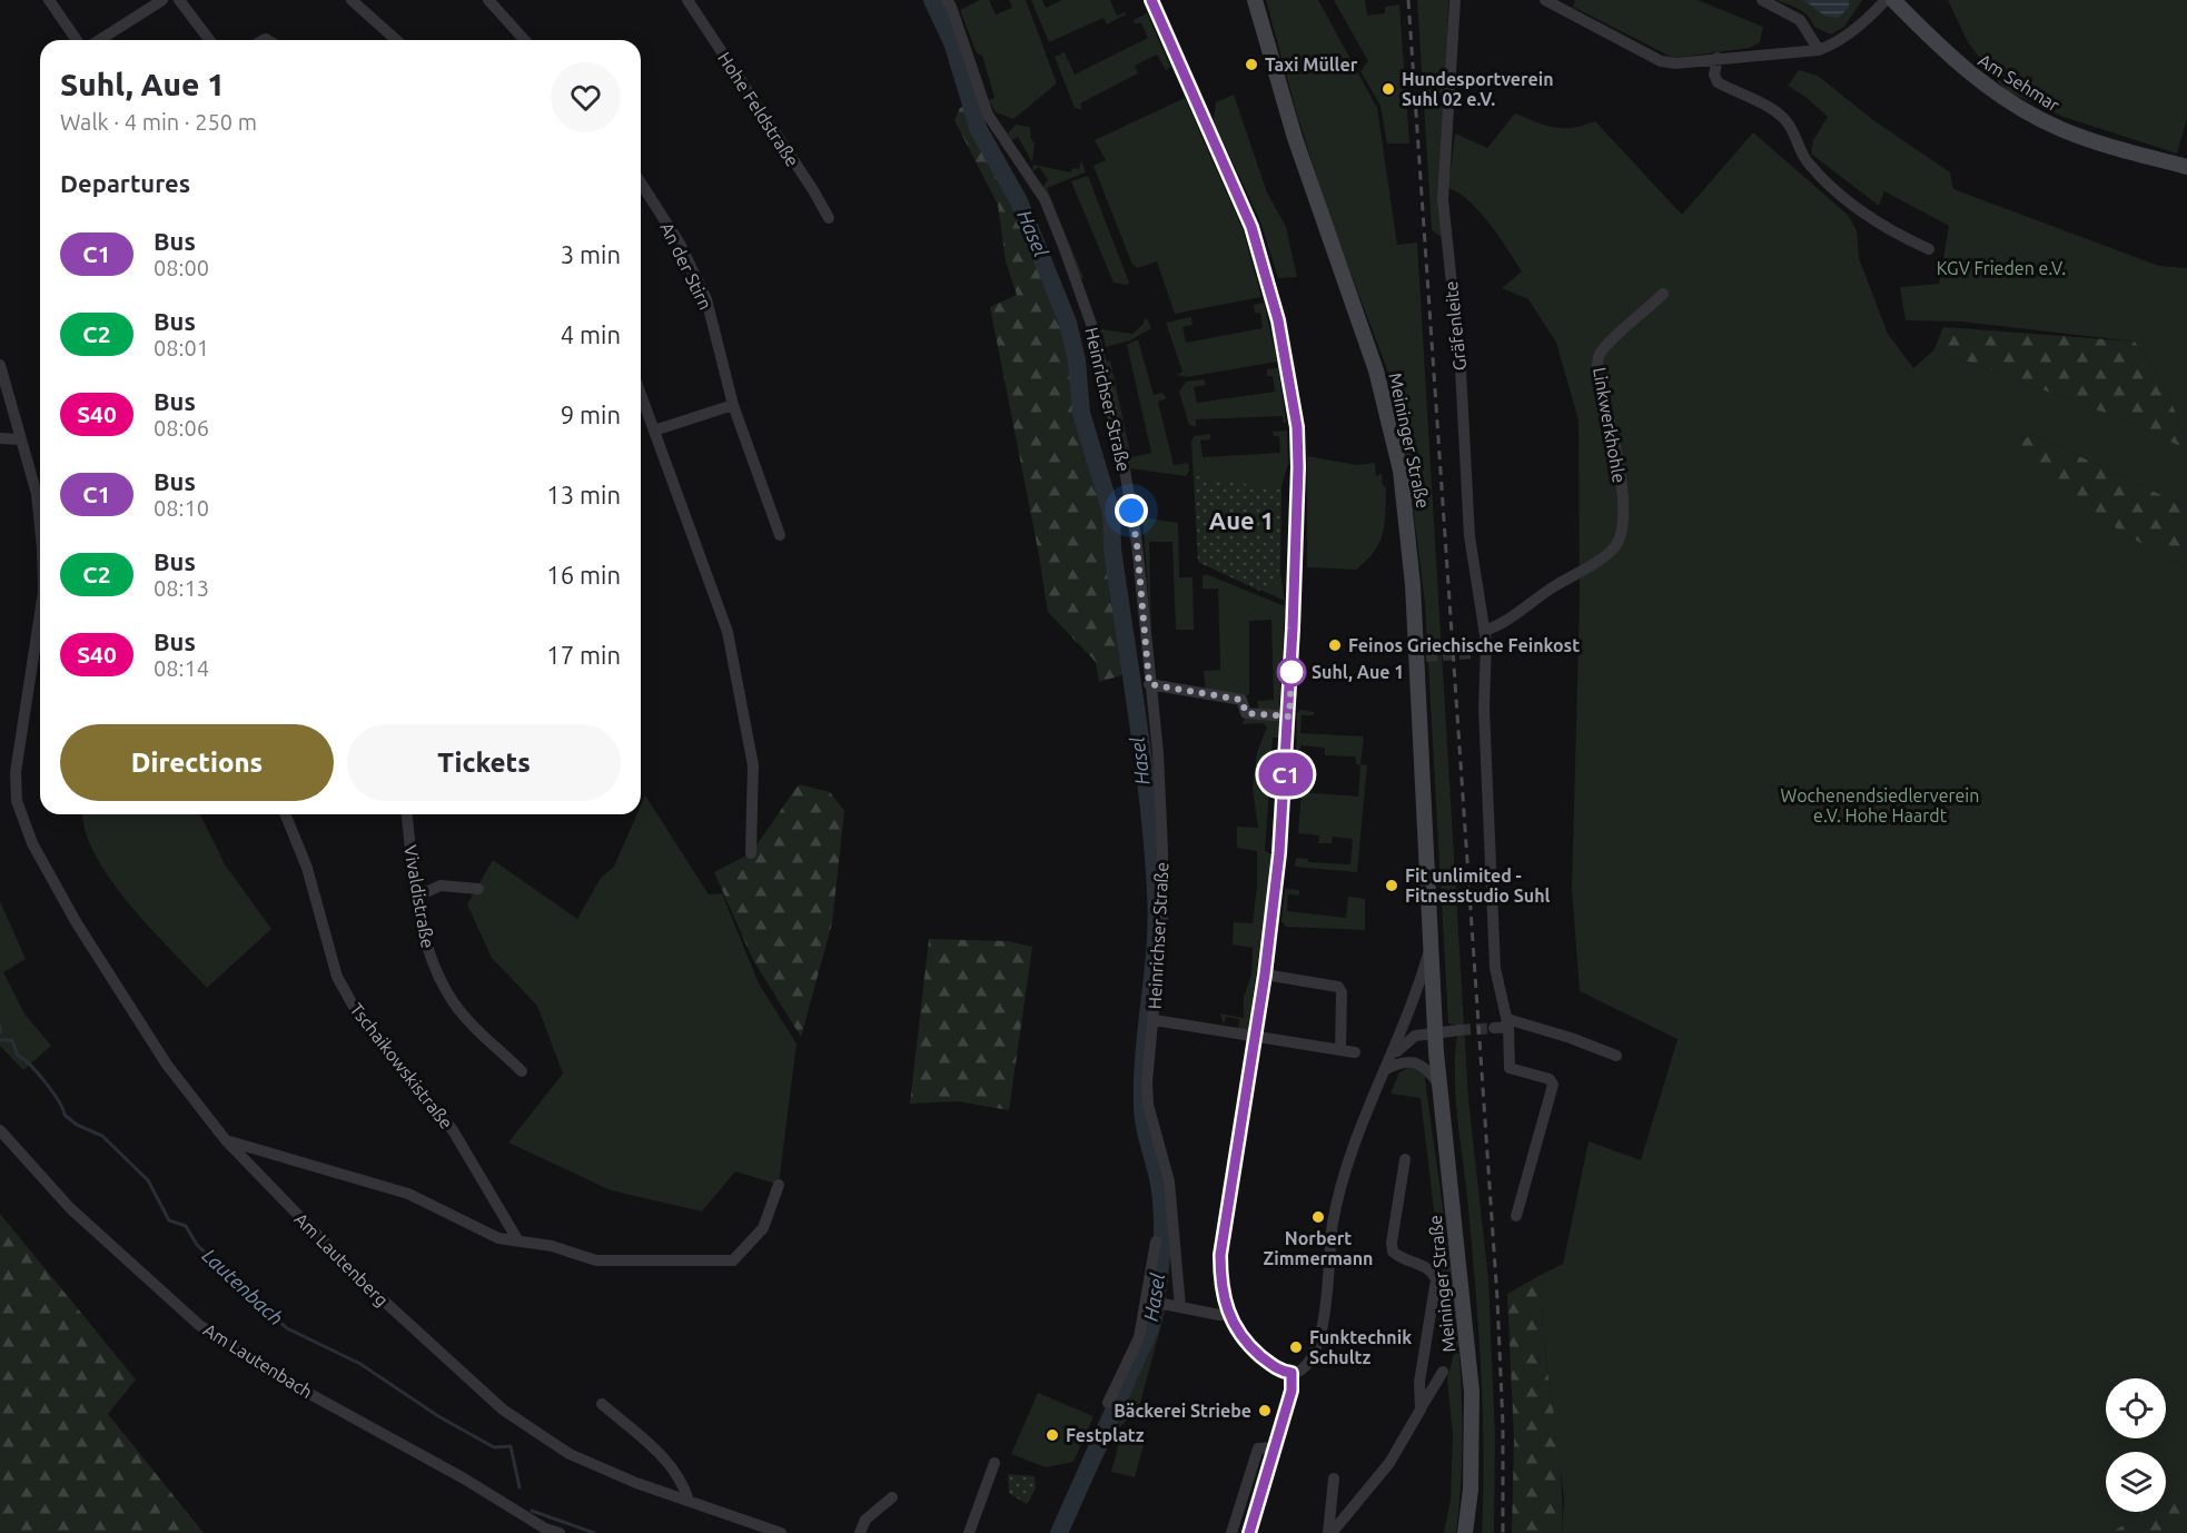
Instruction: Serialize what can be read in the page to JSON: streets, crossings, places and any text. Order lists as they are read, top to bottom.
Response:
{
  "streets": {
    "main road": ["Am Sehmar", "Meininger Straße"],
    "street": [
      "Hohe Feldstraße",
      "An der Stirn",
      "Gräfenleite",
      "Heinrichser Straße",
      "Linkwerkhohle",
      "Vivaldistraße",
      "Tschaikowskistraße",
      "Am Lautenberg",
      "Am Lautenbach"
    ]
  },
  "crossings": [
    ["Gräfenleite", "Linkwerkhohle"]
  ],
  "districts": ["Aue 1"],
  "water": ["Hasel", "Lautenbach"],
  "parks": ["KGV Frieden e.V.", "Wochenendsiedlerverein e.V. Hohe Haardt"],
  "places": [
    "Taxi Müller",
    "Hundesportverein Suhl 02 e.V.",
    "Feinos Griechische Feinkost",
    "Suhl, Aue 1",
    "Fit unlimited - Fitnesstudio Suhl",
    "Norbert Zimmermann",
    "Funktechnik Schultz",
    "Bäckerei Striebe",
    "Festplatz"
  ],
  "lines": ["bus line C1"],
  "page": {
    "on_map": "C1",
    "heading": [
      ["Suhl, Aue 1", "Walk · 4 min · 250 m"],
      "Departures"
    ],
    "list": [
      {
        "mark": "C1",
        "name": "Bus",
        "note": "08:00",
        "value": "3 min"
      },
      {
        "mark": "C2",
        "name": "Bus",
        "note": "08:01",
        "value": "4 min"
      },
      {
        "mark": "S40",
        "name": "Bus",
        "note": "08:06",
        "value": "9 min"
      },
      {
        "mark": "C1",
        "name": "Bus",
        "note": "08:10",
        "value": "13 min"
      },
      {
        "mark": "C2",
        "name": "Bus",
        "note": "08:13",
        "value": "16 min"
      },
      {
        "mark": "S40",
        "name": "Bus",
        "note": "08:14",
        "value": "17 min"
      }
    ],
    "buttons": ["Directions", "Tickets"]
  }
}
